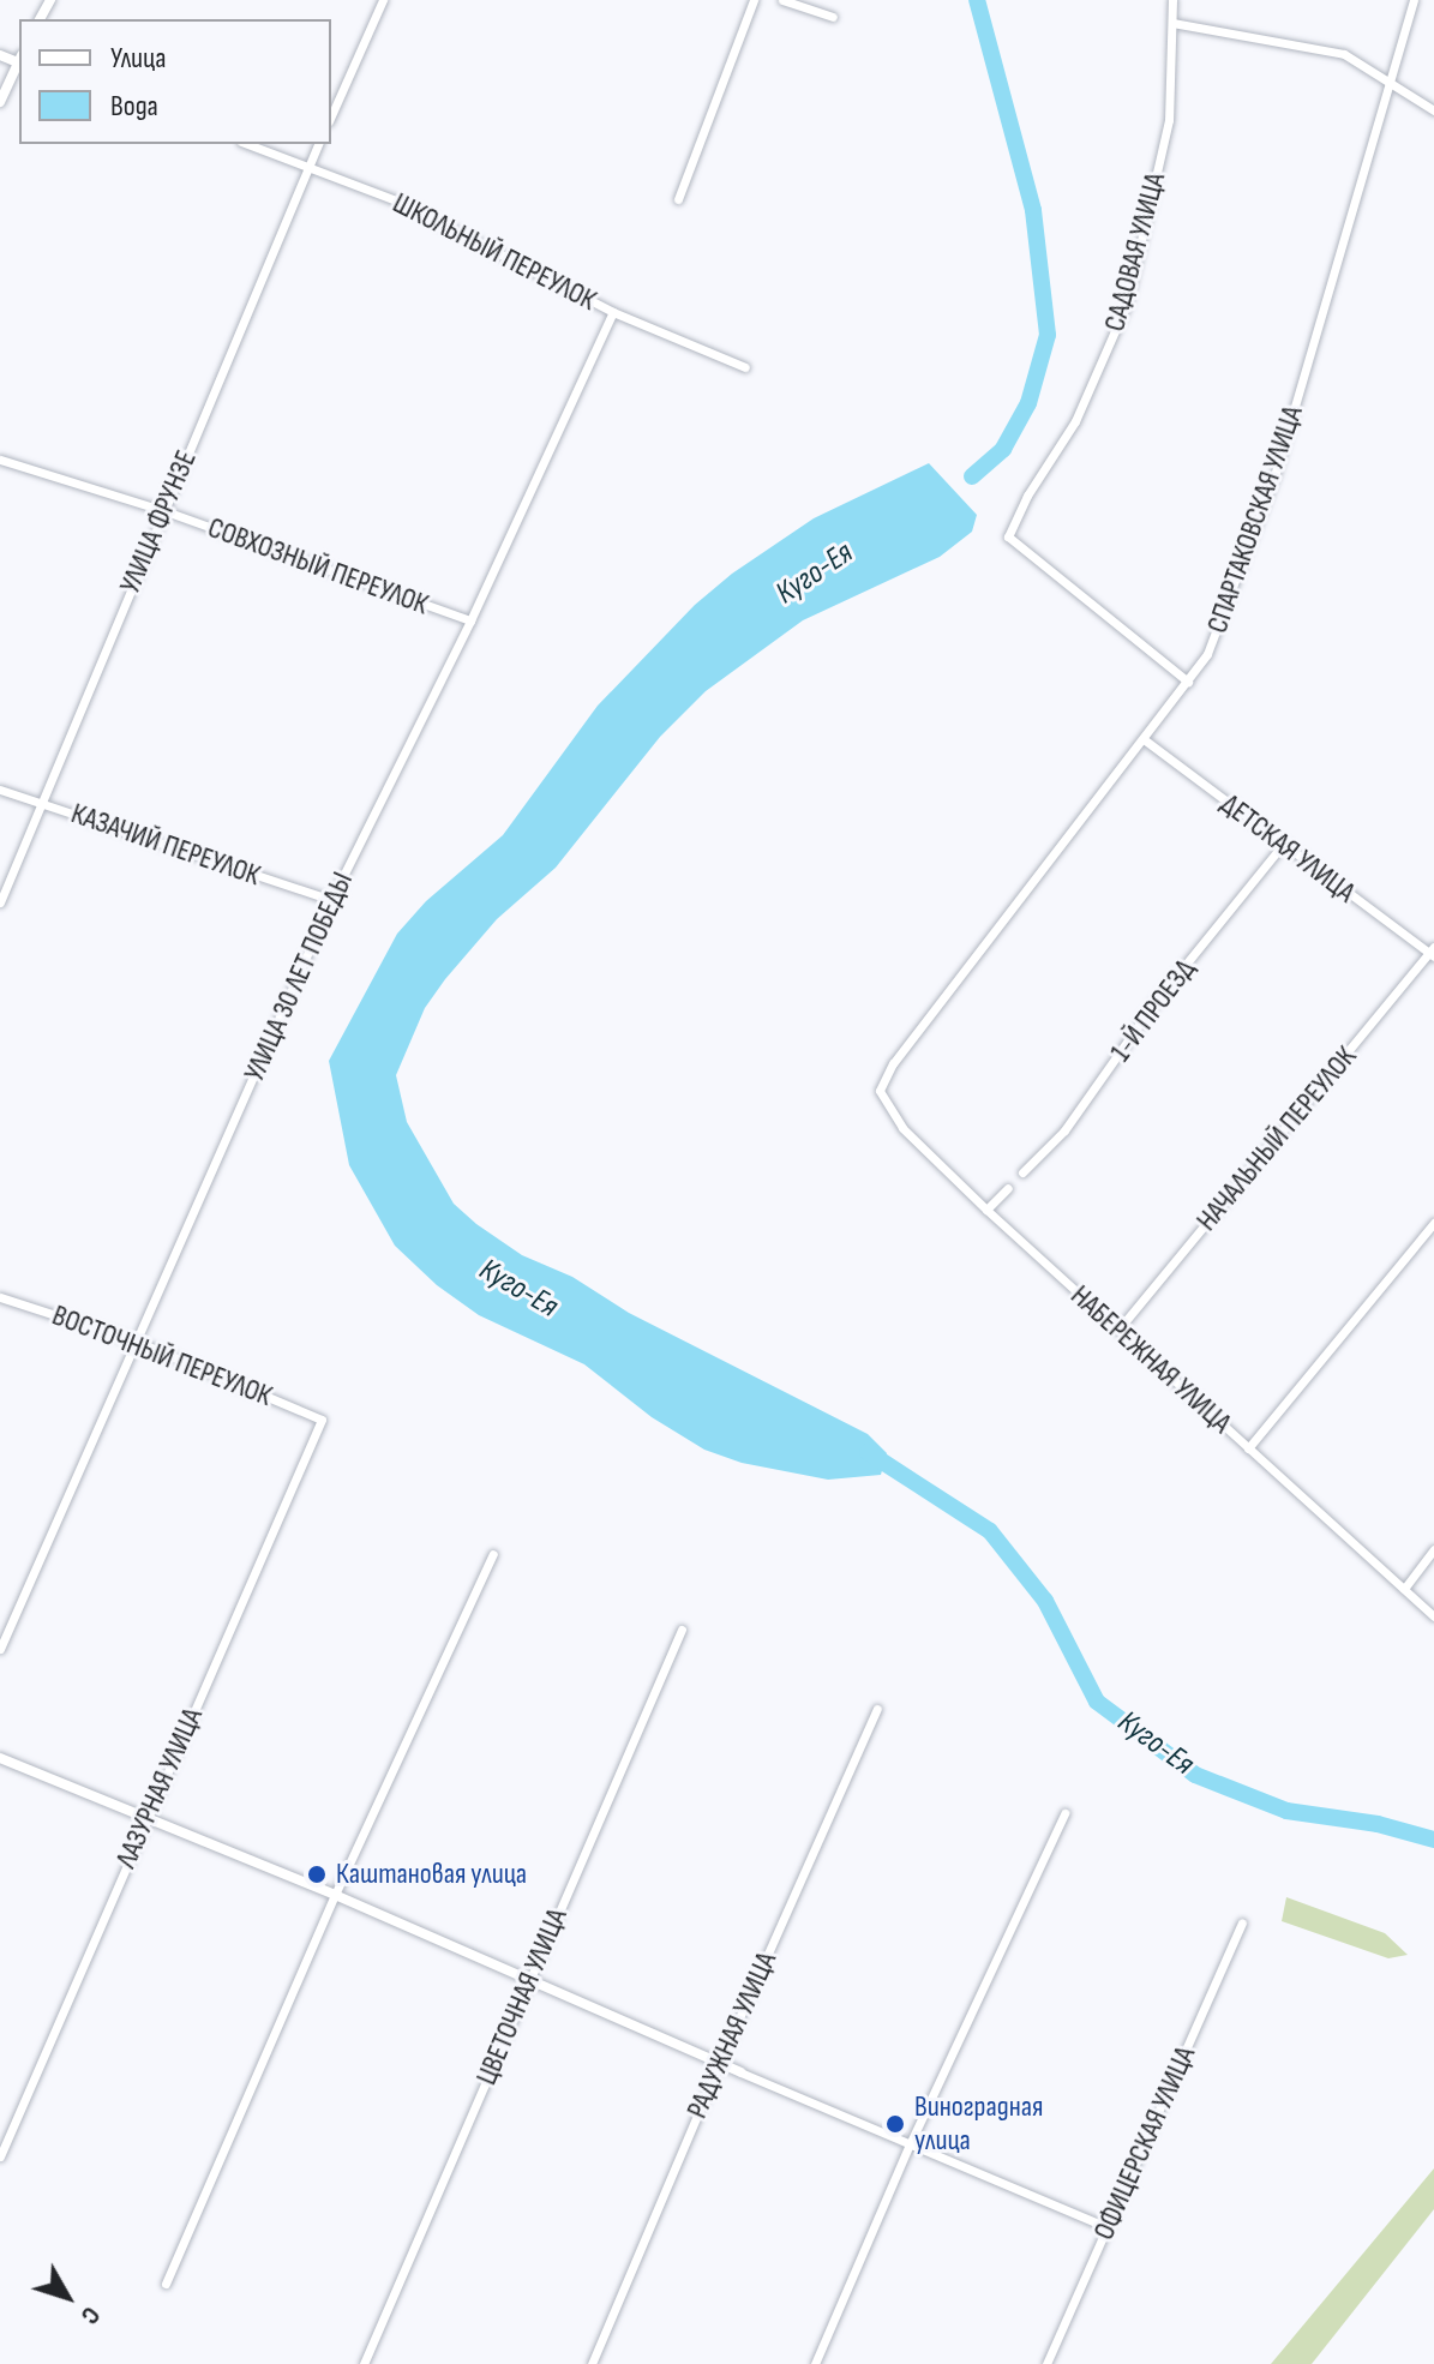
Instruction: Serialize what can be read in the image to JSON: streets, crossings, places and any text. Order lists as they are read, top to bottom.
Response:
{
  "streets": {
    "street": [
      "ШКОЛЬНЫЙ ПЕРЕУЛОК",
      "САДОВАЯ УЛИЦА",
      "СПАРТАКОВСКАЯ УЛИЦА",
      "УЛИЦА ФРУНЗЕ",
      "СОВХОЗНЫЙ ПЕРЕУЛОК",
      "КАЗАЧИЙ ПЕРЕУЛОК",
      "ДЕТСКАЯ УЛИЦА",
      "УЛИЦА 30 ЛЕТ ПОБЕДЫ",
      "1-Й ПРОЕЗД",
      "НАЧАЛЬНЫЙ ПЕРЕУЛОК",
      "ВОСТОЧНЫЙ ПЕРЕУЛОК",
      "НАБЕРЕЖНАЯ УЛИЦА",
      "ЛАЗУРНАЯ УЛИЦА",
      "ЦВЕТОЧНАЯ УЛИЦА",
      "РАДУЖНАЯ УЛИЦА",
      "ОФИЦЕРСКАЯ УЛИЦА"
    ]
  },
  "crossings": [
    ["ШКОЛЬНЫЙ ПЕРЕУЛОК", "УЛИЦА ФРУНЗЕ"],
    ["ШКОЛЬНЫЙ ПЕРЕУЛОК", "УЛИЦА 30 ЛЕТ ПОБЕДЫ"],
    ["САДОВАЯ УЛИЦА", "СПАРТАКОВСКАЯ УЛИЦА"],
    ["СПАРТАКОВСКАЯ УЛИЦА", "ДЕТСКАЯ УЛИЦА"],
    ["СПАРТАКОВСКАЯ УЛИЦА", "НАБЕРЕЖНАЯ УЛИЦА"],
    ["УЛИЦА ФРУНЗЕ", "СОВХОЗНЫЙ ПЕРЕУЛОК"],
    ["УЛИЦА ФРУНЗЕ", "КАЗАЧИЙ ПЕРЕУЛОК"],
    ["СОВХОЗНЫЙ ПЕРЕУЛОК", "УЛИЦА 30 ЛЕТ ПОБЕДЫ"],
    ["КАЗАЧИЙ ПЕРЕУЛОК", "УЛИЦА 30 ЛЕТ ПОБЕДЫ"],
    ["ДЕТСКАЯ УЛИЦА", "1-Й ПРОЕЗД"],
    ["ДЕТСКАЯ УЛИЦА", "НАЧАЛЬНЫЙ ПЕРЕУЛОК"],
    ["УЛИЦА 30 ЛЕТ ПОБЕДЫ", "ВОСТОЧНЫЙ ПЕРЕУЛОК"],
    ["НАЧАЛЬНЫЙ ПЕРЕУЛОК", "НАБЕРЕЖНАЯ УЛИЦА"],
    ["ВОСТОЧНЫЙ ПЕРЕУЛОК", "ЛАЗУРНАЯ УЛИЦА"]
  ],
  "water": ["Куго-Ея"],
  "places": ["Каштановая улица", "Виноградная улица"],
  "legend": ["Улица", "Вода"],
  "north": "bottom right"
}
